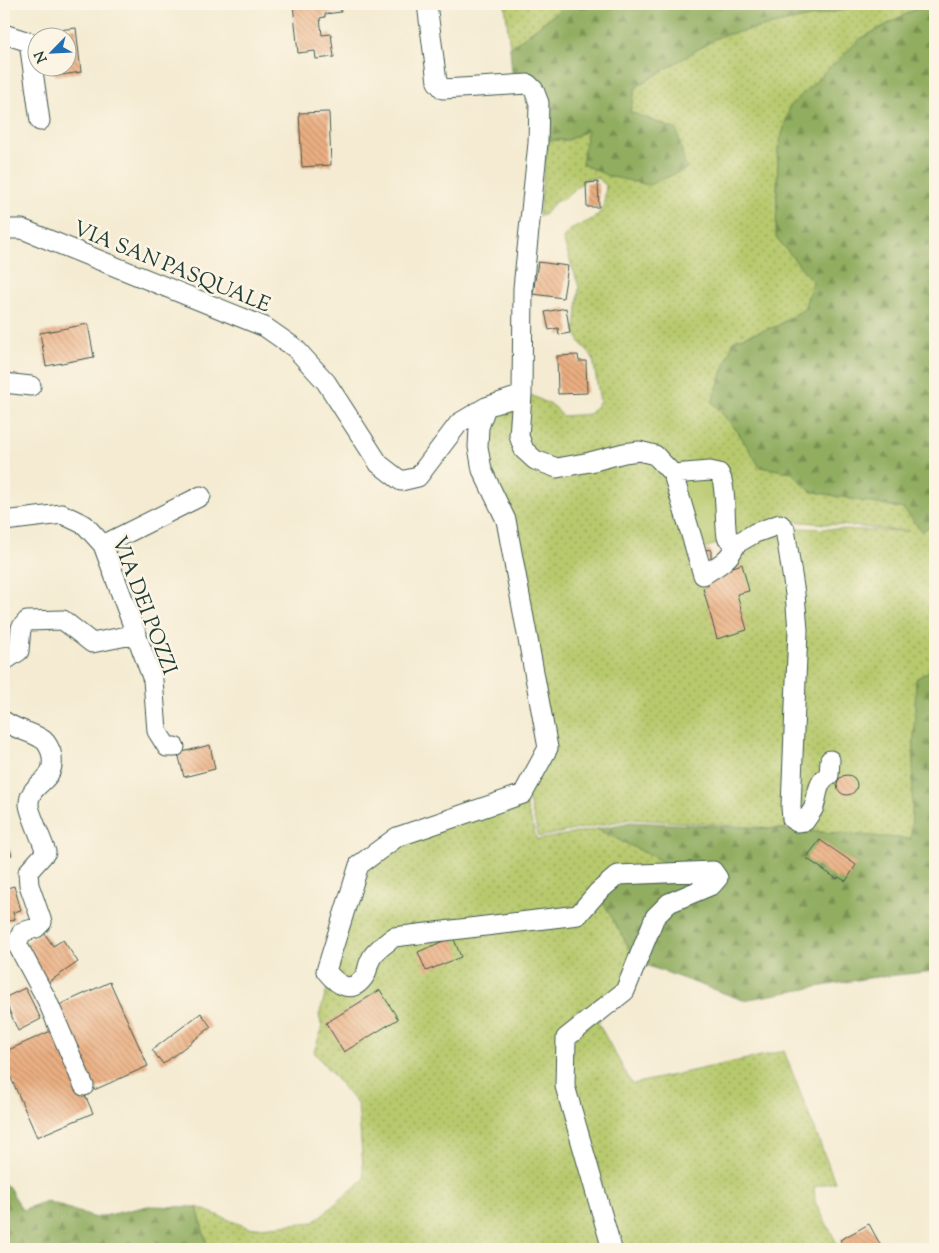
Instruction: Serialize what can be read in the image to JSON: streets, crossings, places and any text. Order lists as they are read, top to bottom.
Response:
{
  "streets": {
    "street": ["VIA SAN PASQUALE", "VIA DEI POZZI"]
  },
  "north": "bottom left"
}
